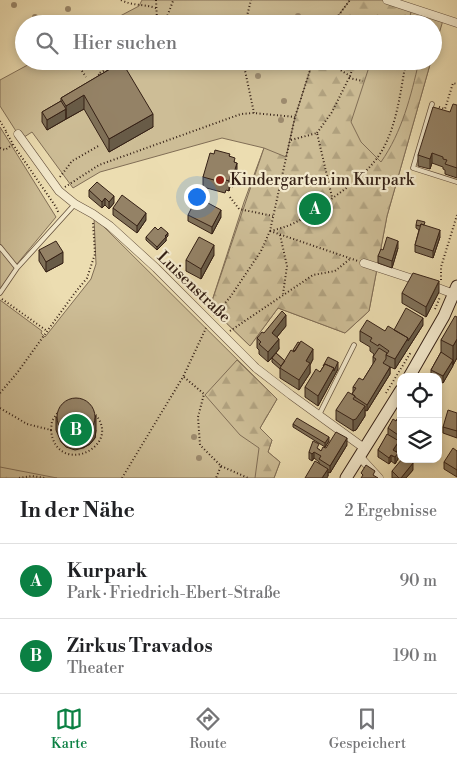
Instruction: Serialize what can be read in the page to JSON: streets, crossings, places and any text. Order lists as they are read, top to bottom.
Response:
{
  "streets": {
    "street": ["Luisenstraße"]
  },
  "places": ["Kindergarten im Kurpark"],
  "page": {
    "search": "Hier suchen",
    "pins": ["A", "B"],
    "heading": ["In der Nähe", "2 Ergebnisse"],
    "list": [
      {
        "mark": "A",
        "name": "Kurpark",
        "note": "Park · Friedrich-Ebert-Straße",
        "value": "90 m"
      },
      {
        "mark": "B",
        "name": "Zirkus Travados",
        "note": "Theater",
        "value": "190 m"
      }
    ],
    "nav": ["Karte", "Route", "Gespeichert"]
  }
}
